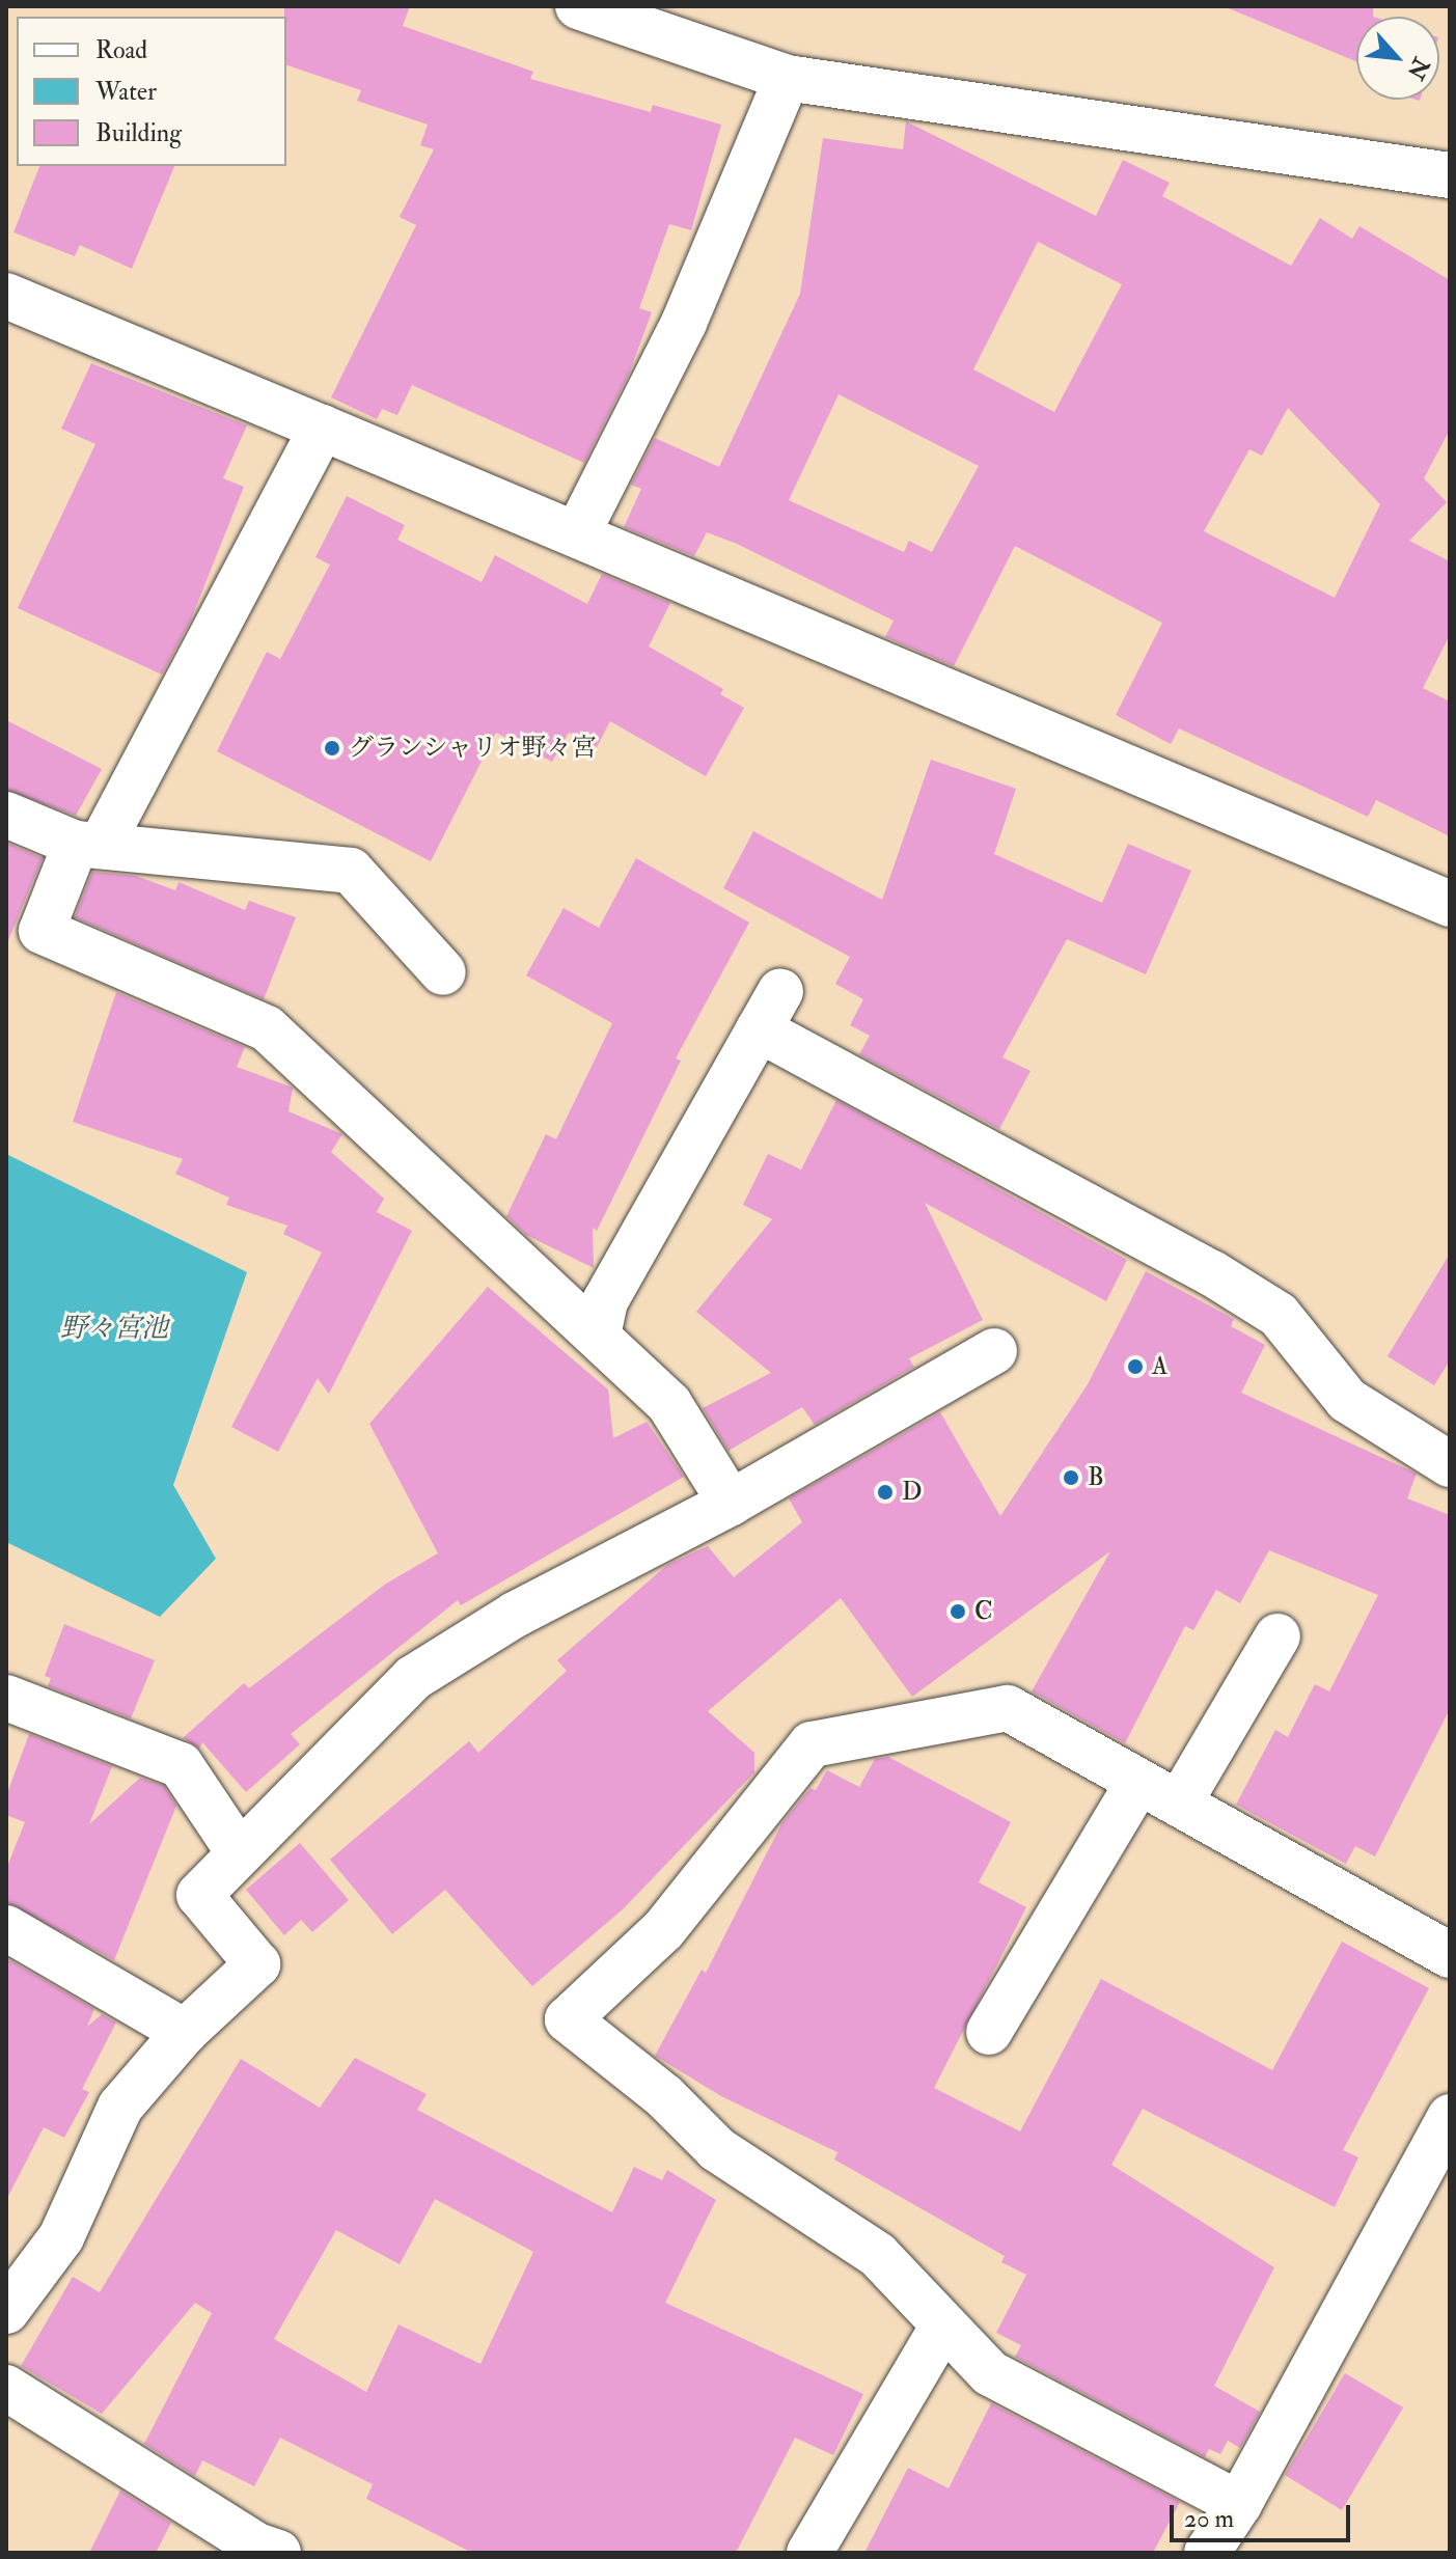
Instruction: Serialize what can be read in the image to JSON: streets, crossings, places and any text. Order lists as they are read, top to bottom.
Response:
{
  "water": ["野々宮池"],
  "places": [
    "グランシャリオ野々宮",
    "A",
    "B",
    "D",
    "C"
  ],
  "legend": ["Road", "Water", "Building"],
  "scale_bar": "20 m",
  "north": "bottom right"
}
